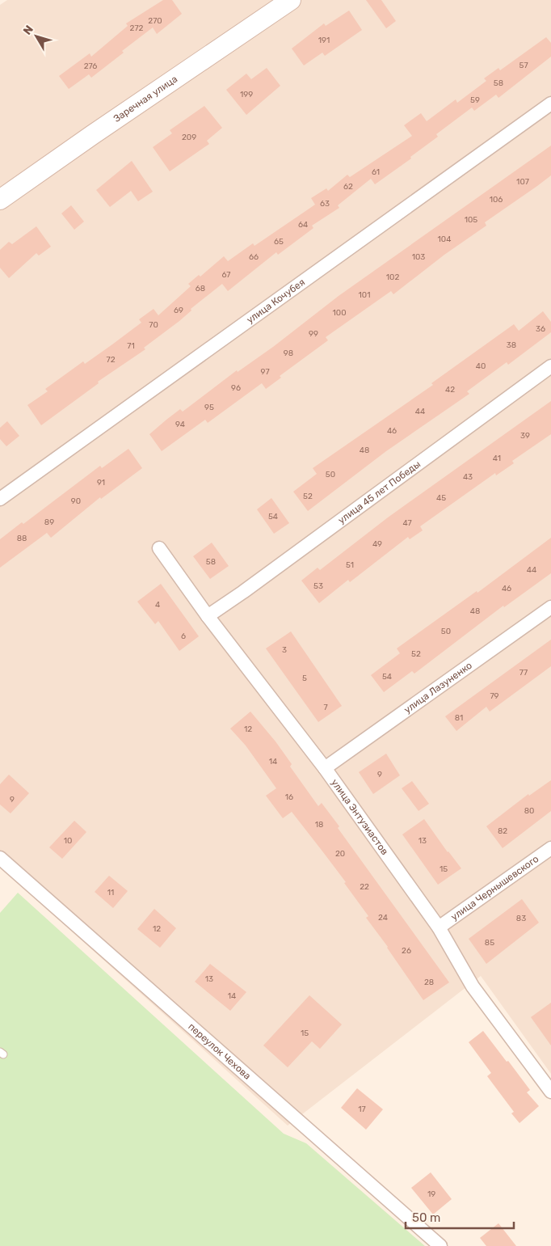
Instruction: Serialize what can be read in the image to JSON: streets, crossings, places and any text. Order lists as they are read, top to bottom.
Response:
{
  "streets": {
    "main road": ["Заречная улица"],
    "street": [
      "улица Кочубея",
      "улица 45 лет Победы",
      "улица Лазуненко",
      "улица Энтузиастов",
      "улица Чернышевского",
      "переулок Чехова"
    ]
  },
  "crossings": [
    ["улица 45 лет Победы", "улица Энтузиастов"],
    ["улица Лазуненко", "улица Энтузиастов"],
    ["улица Энтузиастов", "улица Чернышевского"]
  ],
  "house_numbers": [
    "270",
    "272",
    "191",
    "57",
    "276",
    "58",
    "199",
    "59",
    "209",
    "61",
    "107",
    "62",
    "106",
    "63",
    "105",
    "64",
    "104",
    "65",
    "66",
    "103",
    "67",
    "102",
    "68",
    "101",
    "69",
    "100",
    "70",
    "36",
    "99",
    "38",
    "71",
    "98",
    "72",
    "40",
    "97",
    "96",
    "42",
    "95",
    "44",
    "94",
    "46",
    "39",
    "48",
    "41",
    "50",
    "43",
    "91",
    "52",
    "45",
    "90",
    "54",
    "89",
    "47",
    "88",
    "49",
    "58",
    "51",
    "44",
    "53",
    "46",
    "4",
    "48",
    "50",
    "6",
    "3",
    "52",
    "77",
    "54",
    "5",
    "79",
    "7",
    "81",
    "12",
    "14",
    "9",
    "16",
    "9",
    "80",
    "18",
    "82",
    "10",
    "13",
    "20",
    "15",
    "22",
    "11",
    "24",
    "83",
    "12",
    "85",
    "26",
    "13",
    "28",
    "14",
    "15",
    "17",
    "19"
  ],
  "scale_bar": "50 m",
  "north": "top left"
}
